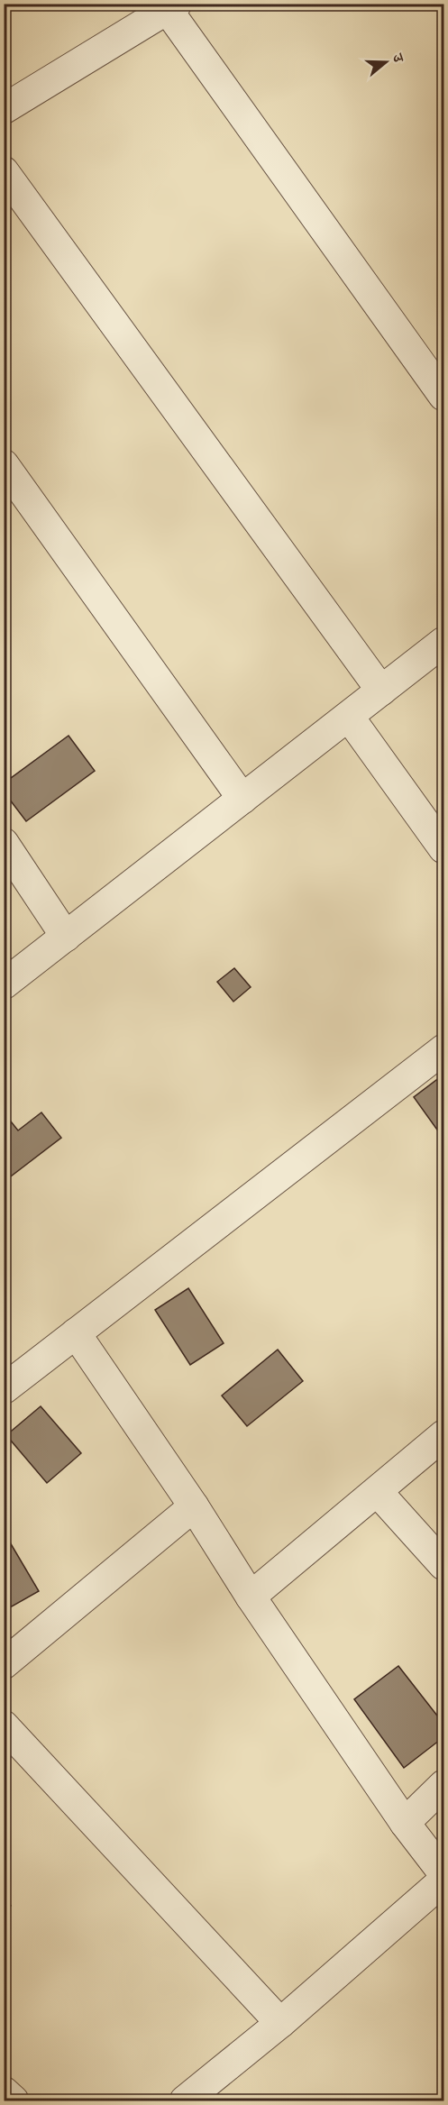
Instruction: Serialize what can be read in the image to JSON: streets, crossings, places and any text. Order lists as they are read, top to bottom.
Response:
{
  "north": "right"
}
